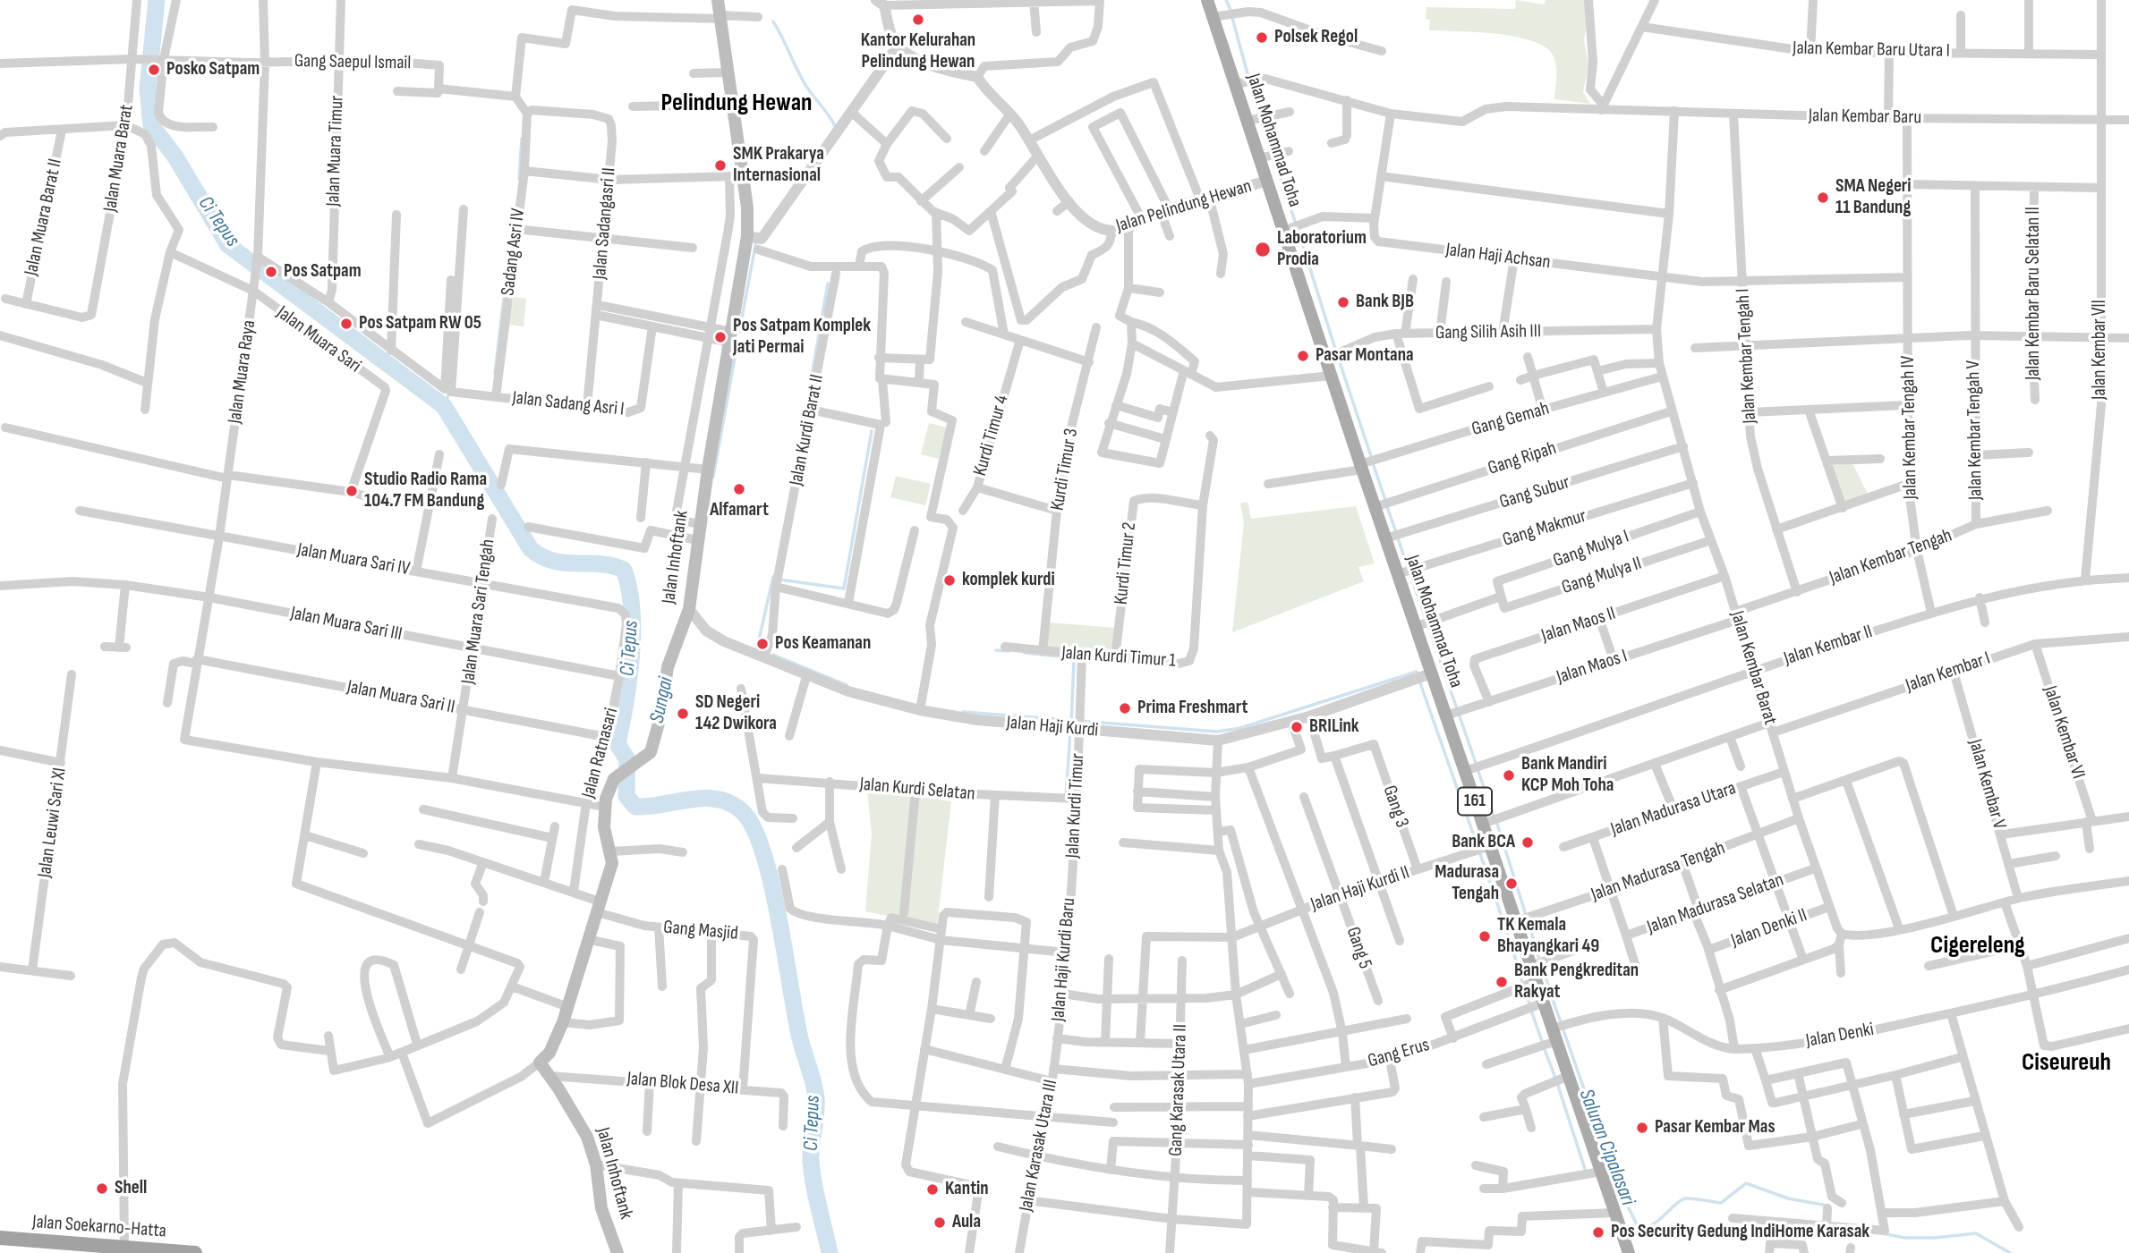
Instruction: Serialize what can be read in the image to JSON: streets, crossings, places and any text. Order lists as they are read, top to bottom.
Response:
{
  "streets": {
    "highway": ["Jalan Soekarno-Hatta"],
    "main road": ["Jalan Mohammad Toha", "Jalan Inhoftank", "161"],
    "street": [
      "Jalan Kembar Baru Utara I",
      "Gang Saepul Ismail",
      "Jalan Kembar Baru",
      "Jalan Muara Timur",
      "Jalan Muara Barat",
      "Jalan Pelindung Hewan",
      "Jalan Muara Barat II",
      "Jalan Sadangasri II",
      "Sadang Asri IV",
      "Jalan Haji Achsan",
      "Jalan Kembar Baru Selatan II",
      "Gang Silih Asih III",
      "Jalan Muara Sari",
      "Jalan Kembar VII",
      "Jalan Kembar Tengah I",
      "Jalan Muara Raya",
      "Jalan Sadang Asri I",
      "Gang Gemah",
      "Jalan Kembar Tengah IV",
      "Jalan Kurdi Barat II",
      "Jalan Kembar Tengah V",
      "Kurdi Timur 4",
      "Gang Ripah",
      "Kurdi Timur 3",
      "Gang Subur",
      "Gang Makmur",
      "Gang Mulya I",
      "Jalan Kembar Tengah",
      "Jalan Muara Sari IV",
      "Kurdi Timur 2",
      "Gang Mulya II",
      "Jalan Muara Sari Tengah",
      "Jalan Muara Sari III",
      "Jalan Maos II",
      "Jalan Kembar II",
      "Jalan Kurdi Timur 1",
      "Jalan Maos I",
      "Jalan Kembar Barat",
      "Jalan Kembar I",
      "Jalan Muara Sari II",
      "Jalan Haji Kurdi",
      "Jalan Kembar VI",
      "Jalan Ratnasari",
      "Jalan Kembar V",
      "Jalan Kurdi Selatan",
      "Jalan Kurdi Timur",
      "Gang 3",
      "Jalan Madurasa Utara",
      "Jalan Leuwi Sari XI",
      "Jalan Madurasa Tengah",
      "Jalan Haji Kurdi II",
      "Jalan Madurasa Selatan",
      "Jalan Denki II",
      "Gang Masjid",
      "Gang 5",
      "Jalan Haji Kurdi Baru",
      "Jalan Denki",
      "Gang Erus",
      "Jalan Blok Desa XII",
      "Gang Karasak Utara II",
      "Jalan Karasak Utara III"
    ]
  },
  "crossings": [
    ["Jalan Kembar Baru Utara I", "Jalan Kembar VII"],
    ["Gang Saepul Ismail", "Jalan Muara Timur"],
    ["Gang Saepul Ismail", "Jalan Muara Barat"],
    ["Gang Saepul Ismail", "Jalan Muara Raya"],
    ["Jalan Kembar Baru", "Jalan Kembar VII"],
    ["Jalan Kembar Baru", "Jalan Kembar Tengah I"],
    ["Jalan Kembar Baru", "Jalan Kembar Tengah IV"],
    ["Jalan Kembar Baru", "Jalan Kembar Barat"],
    ["Jalan Mohammad Toha", "Jalan Pelindung Hewan"],
    ["Jalan Mohammad Toha", "Gang Silih Asih III"],
    ["Jalan Mohammad Toha", "Gang Gemah"],
    ["Jalan Mohammad Toha", "Gang Ripah"],
    ["Jalan Mohammad Toha", "Gang Subur"],
    ["Jalan Mohammad Toha", "Gang Makmur"],
    ["Jalan Mohammad Toha", "Jalan Kembar II"],
    ["Jalan Mohammad Toha", "Jalan Maos I"],
    ["Jalan Mohammad Toha", "Jalan Kembar I"],
    ["Jalan Mohammad Toha", "Jalan Haji Kurdi"],
    ["Jalan Mohammad Toha", "Jalan Madurasa Tengah"],
    ["Jalan Mohammad Toha", "Jalan Haji Kurdi II"],
    ["Jalan Mohammad Toha", "Jalan Denki"],
    ["Jalan Mohammad Toha", "Gang Erus"],
    ["Jalan Muara Barat", "Jalan Muara Barat II"],
    ["Jalan Sadangasri II", "Sadang Asri IV"],
    ["Jalan Sadangasri II", "Jalan Sadang Asri I"],
    ["Sadang Asri IV", "Jalan Sadang Asri I"],
    ["Jalan Haji Achsan", "Jalan Kembar Tengah I"],
    ["Jalan Haji Achsan", "Jalan Kembar Tengah IV"],
    ["Jalan Haji Achsan", "Jalan Kembar Barat"],
    ["Gang Silih Asih III", "Jalan Kembar Barat"],
    ["Jalan Muara Sari", "Jalan Muara Raya"],
    ["Jalan Kembar VII", "Jalan Kembar II"],
    ["Jalan Kembar Tengah I", "Jalan Kembar Tengah"],
    ["Jalan Muara Raya", "Jalan Muara Sari IV"],
    ["Jalan Muara Raya", "Jalan Muara Sari III"],
    ["Jalan Muara Raya", "Jalan Muara Sari II"],
    ["Gang Gemah", "Jalan Kembar Barat"],
    ["Jalan Kembar Tengah IV", "Jalan Kembar Tengah"],
    ["Jalan Kembar Tengah IV", "Jalan Kembar II"],
    ["Jalan Kurdi Barat II", "Jalan Haji Kurdi"],
    ["Jalan Kembar Tengah V", "Jalan Kembar Tengah"],
    ["Kurdi Timur 4", "Kurdi Timur 3"],
    ["Gang Ripah", "Jalan Kembar Barat"],
    ["Kurdi Timur 3", "Jalan Kurdi Timur 1"],
    ["Gang Subur", "Jalan Kembar Barat"],
    ["Gang Makmur", "Jalan Kembar Barat"],
    ["Gang Mulya I", "Gang Mulya II"],
    ["Gang Mulya I", "Jalan Kembar Barat"],
    ["Jalan Inhoftank", "Jalan Haji Kurdi"],
    ["Jalan Inhoftank", "Jalan Ratnasari"],
    ["Jalan Inhoftank", "Gang Masjid"],
    ["Jalan Inhoftank", "Jalan Blok Desa XII"],
    ["Jalan Kembar Tengah", "Jalan Maos I"],
    ["Jalan Kembar Tengah", "Jalan Kembar Barat"],
    ["Jalan Muara Sari IV", "Jalan Muara Sari Tengah"],
    ["Jalan Muara Sari IV", "Jalan Ratnasari"],
    ["Kurdi Timur 2", "Jalan Kurdi Timur 1"],
    ["Gang Mulya II", "Jalan Kembar Barat"],
    ["Jalan Muara Sari Tengah", "Jalan Muara Sari III"],
    ["Jalan Muara Sari Tengah", "Jalan Muara Sari II"],
    ["Jalan Muara Sari III", "Jalan Ratnasari"],
    ["Jalan Maos II", "Jalan Maos I"],
    ["Jalan Maos II", "Jalan Kembar Barat"],
    ["Jalan Kembar II", "Jalan Kembar Barat"],
    ["Jalan Kurdi Timur 1", "Jalan Kurdi Timur"],
    ["Jalan Maos I", "Jalan Kembar Barat"],
    ["Jalan Kembar Barat", "Jalan Kembar I"],
    ["Jalan Kembar Barat", "Jalan Madurasa Utara"],
    ["Jalan Kembar Barat", "Jalan Madurasa Tengah"],
    ["Jalan Kembar Barat", "Jalan Madurasa Selatan"],
    ["Jalan Kembar Barat", "Jalan Denki II"],
    ["Jalan Kembar I", "Jalan Kembar VI"],
    ["Jalan Kembar I", "Jalan Kembar V"],
    ["Jalan Muara Sari II", "Jalan Ratnasari"],
    ["Jalan Haji Kurdi", "Jalan Kurdi Timur"],
    ["Jalan Ratnasari", "Gang Masjid"],
    ["Jalan Kurdi Selatan", "Jalan Kurdi Timur"],
    ["Jalan Kurdi Timur", "Jalan Haji Kurdi Baru"],
    ["Gang 3", "Jalan Haji Kurdi II"],
    ["Jalan Madurasa Utara", "Jalan Madurasa Selatan"],
    ["Jalan Madurasa Tengah", "Jalan Madurasa Selatan"],
    ["Jalan Haji Kurdi II", "Gang 5"],
    ["Jalan Denki II", "Jalan Denki"],
    ["Gang Masjid", "Jalan Blok Desa XII"],
    ["Jalan Haji Kurdi Baru", "Jalan Karasak Utara III"],
    ["Gang Erus", "Gang Karasak Utara II"],
    ["Gang Erus", "Jalan Karasak Utara III"]
  ],
  "districts": ["Pelindung Hewan", "Cigereleng", "Ciseureuh"],
  "water": ["Ci Tepus", "Sungai", "Saluran Cipalasari"],
  "places": [
    "Kantor Kelurahan Pelindung Hewan",
    "Polsek Regol",
    "Posko Satpam",
    "SMK Prakarya Internasional",
    "SMA Negeri 11 Bandung",
    "Laboratorium Prodia",
    "Pos Satpam",
    "Bank BJB",
    "Pos Satpam RW 05",
    "Pos Satpam Komplek Jati Permai",
    "Pasar Montana",
    "Alfamart",
    "Studio Radio Rama 104.7 FM Bandung",
    "komplek kurdi",
    "Pos Keamanan",
    "Prima Freshmart",
    "SD Negeri 142 Dwikora",
    "BRILink",
    "Bank Mandiri KCP Moh Toha",
    "Bank BCA",
    "Madurasa Tengah",
    "TK Kemala Bhayangkari 49",
    "Bank Pengkreditan Rakyat",
    "Pasar Kembar Mas",
    "Shell",
    "Kantin",
    "Aula",
    "Pos Security Gedung IndiHome Karasak"
  ]
}
